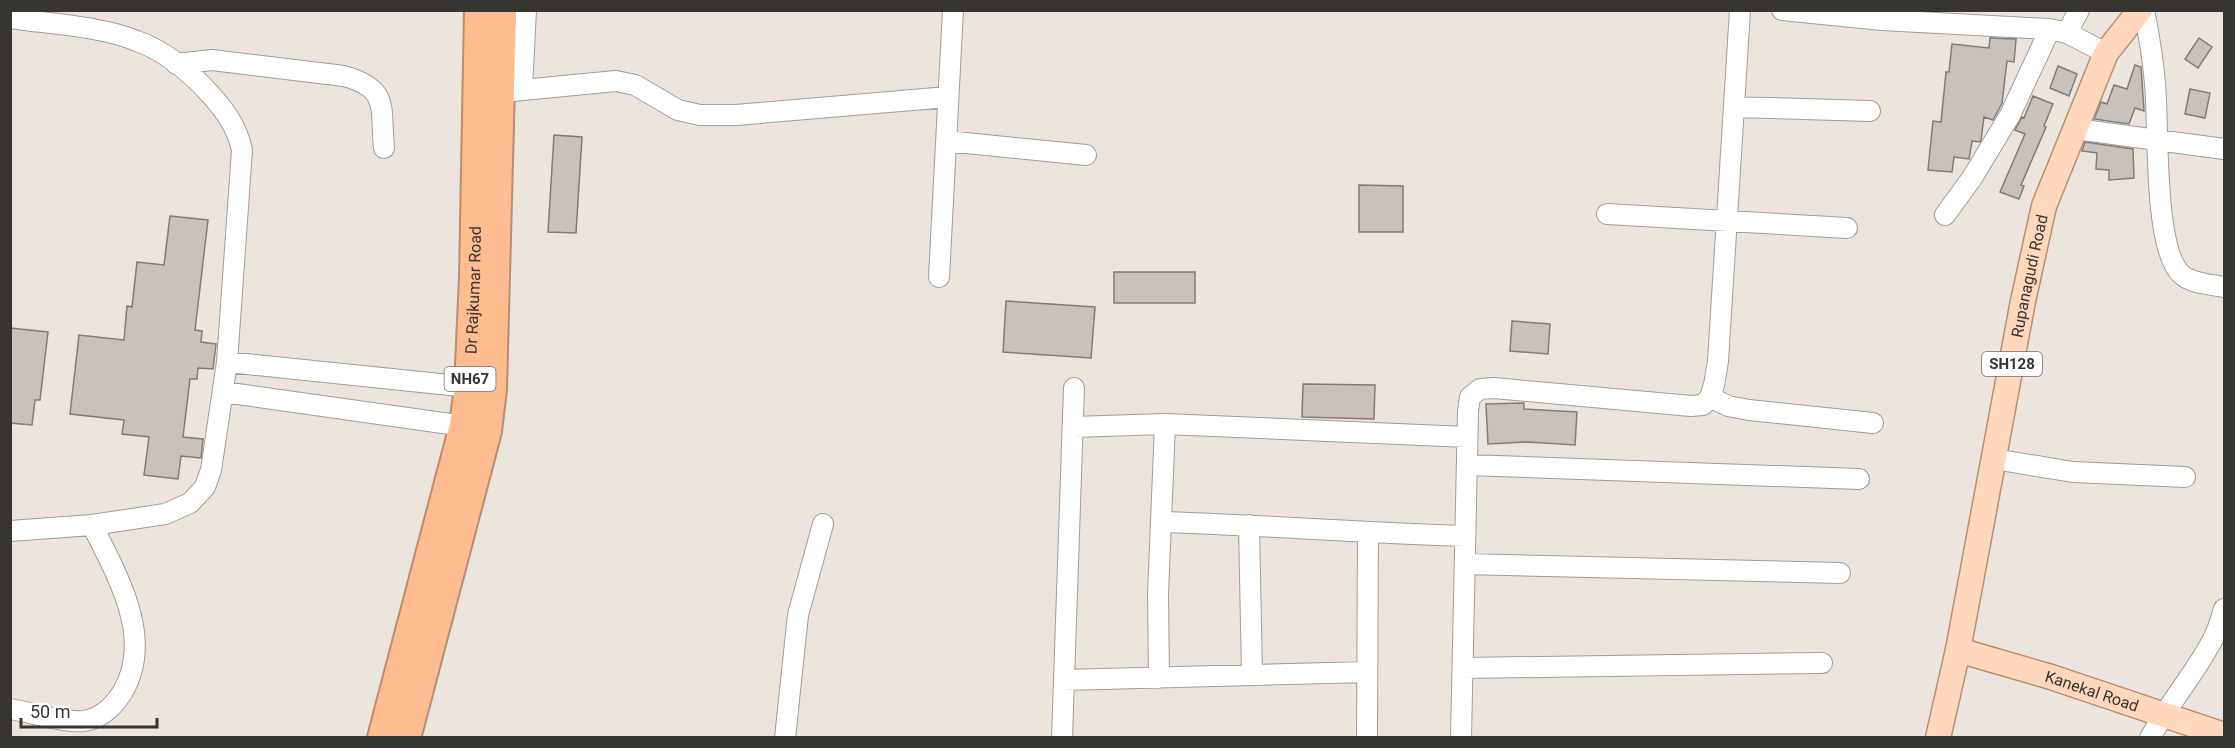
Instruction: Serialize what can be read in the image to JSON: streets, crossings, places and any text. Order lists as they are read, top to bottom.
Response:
{
  "streets": {
    "highway": ["Dr Rajkumar Road", "NH67"],
    "main road": ["Rupanagudi Road", "SH128", "Kanekal Road"]
  },
  "crossings": [
    ["Rupanagudi Road", "Kanekal Road"]
  ],
  "scale_bar": "50 m"
}
